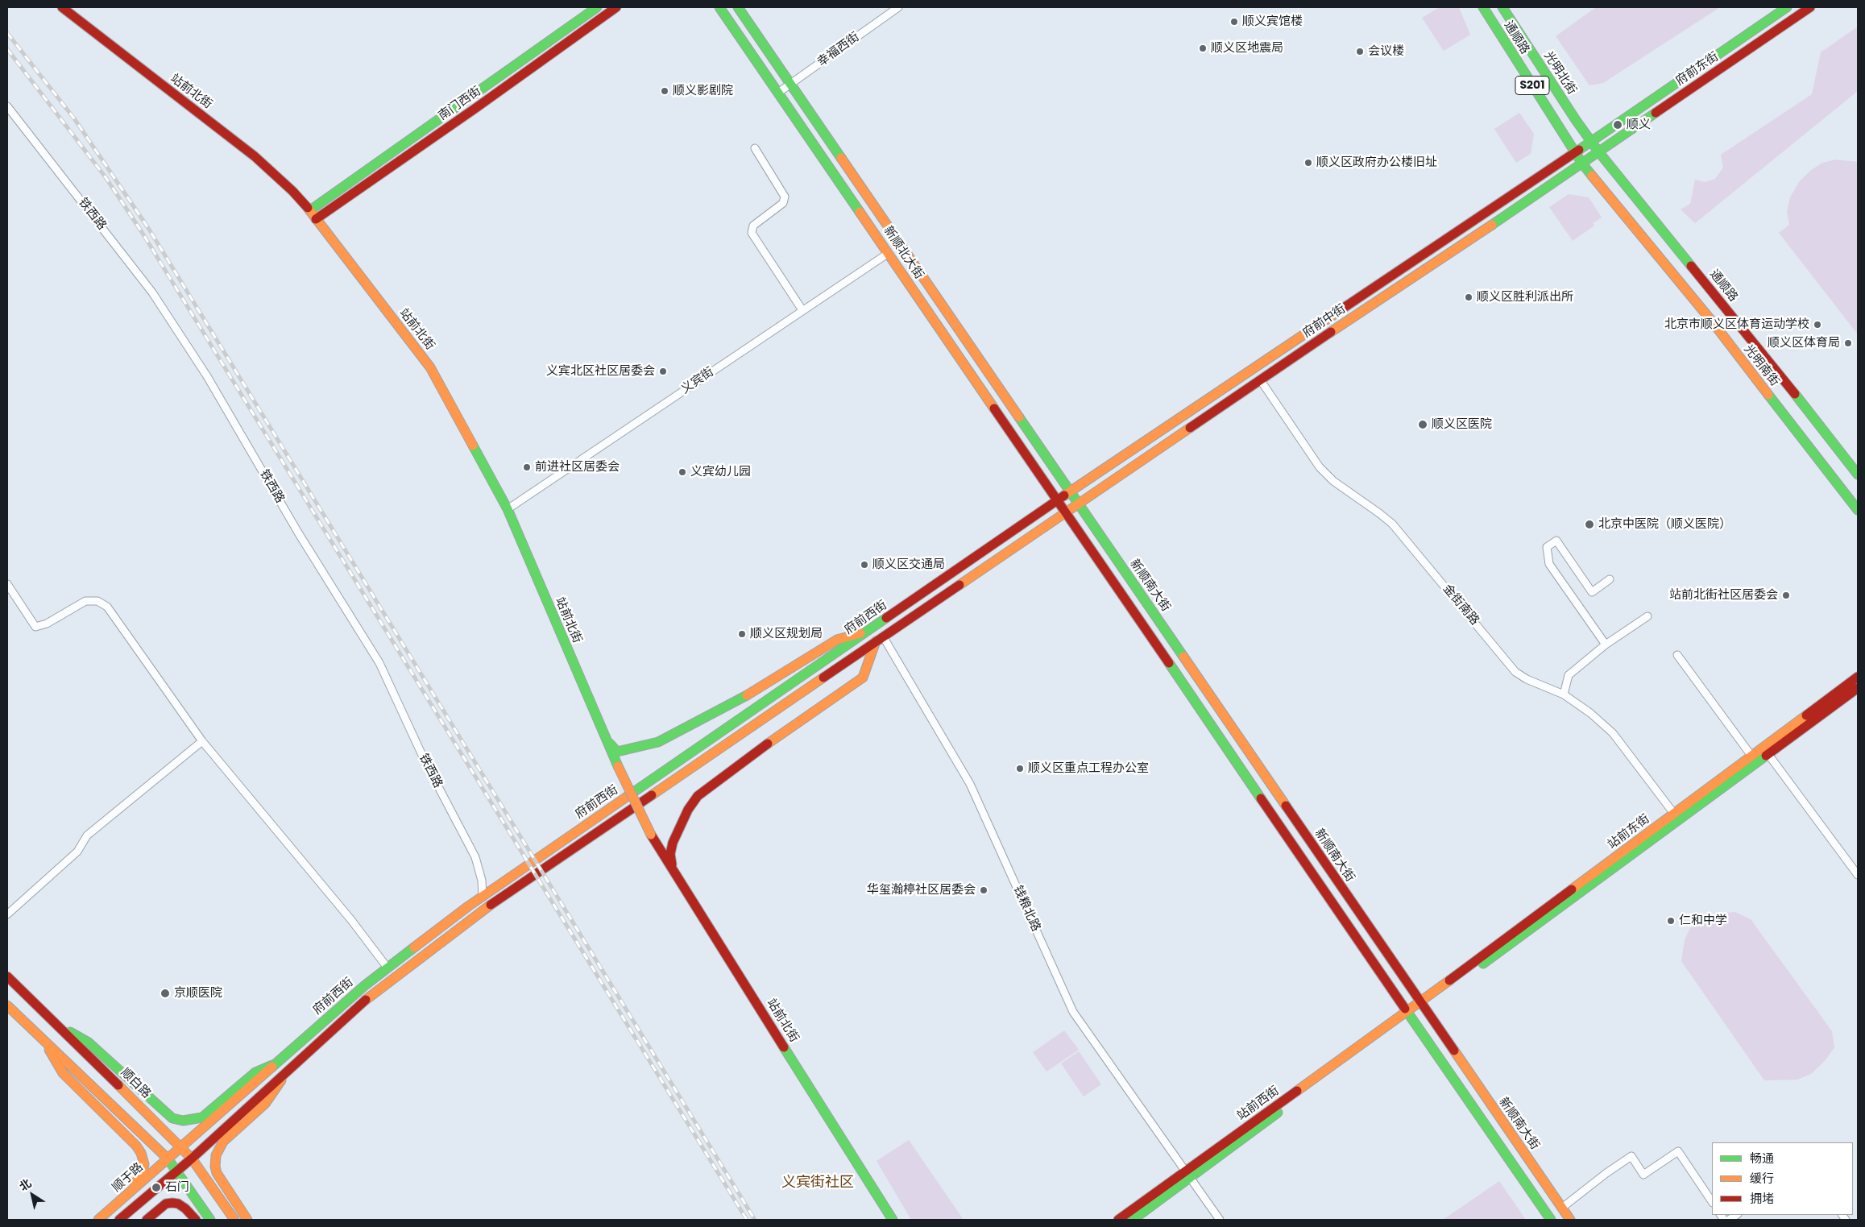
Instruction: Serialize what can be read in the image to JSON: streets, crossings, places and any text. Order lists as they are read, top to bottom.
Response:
{
  "streets": {
    "main road": [
      "通顺路",
      "府前东街",
      "光明北街",
      "S201",
      "站前北街",
      "南门西街",
      "新顺北大街",
      "府前中街",
      "光明南街",
      "新顺南大街",
      "府前西街",
      "站前东街",
      "顺白路",
      "站前西街",
      "顺于路"
    ],
    "street": [
      "幸福西街",
      "铁西路",
      "义宾街",
      "金街南路",
      "钱粮北路"
    ]
  },
  "crossings": [
    ["通顺路", "府前东街"],
    ["通顺路", "光明北街"],
    ["通顺路", "府前中街"],
    ["通顺路", "光明南街"],
    ["幸福西街", "新顺北大街"],
    ["府前东街", "光明北街"],
    ["府前东街", "府前中街"],
    ["光明北街", "府前中街"],
    ["站前北街", "南门西街"],
    ["站前北街", "义宾街"],
    ["铁西路", "府前西街"],
    ["新顺北大街", "府前中街"],
    ["新顺北大街", "义宾街"],
    ["新顺北大街", "新顺南大街"],
    ["新顺北大街", "府前西街"],
    ["府前中街", "光明南街"],
    ["府前中街", "新顺南大街"],
    ["府前中街", "金街南路"],
    ["府前中街", "府前西街"],
    ["新顺南大街", "府前西街"],
    ["新顺南大街", "站前东街"],
    ["新顺南大街", "站前西街"],
    ["金街南路", "站前东街"],
    ["府前西街", "钱粮北路"],
    ["府前西街", "顺白路"],
    ["府前西街", "顺于路"],
    ["站前东街", "站前西街"],
    ["钱粮北路", "站前西街"]
  ],
  "districts": ["义宾街社区"],
  "places": [
    "顺义宾馆楼",
    "顺义区地震局",
    "会议楼",
    "顺义影剧院",
    "顺义",
    "顺义区政府办公楼旧址",
    "顺义区胜利派出所",
    "北京市顺义区体育运动学校",
    "顺义区体育局",
    "义宾北区社区居委会",
    "顺义区医院",
    "前进社区居委会",
    "义宾幼儿园",
    "北京中医院（顺义医院）",
    "顺义区交通局",
    "站前北街社区居委会",
    "顺义区规划局",
    "顺义区重点工程办公室",
    "华玺瀚楟社区居委会",
    "仁和中学",
    "京顺医院",
    "石门"
  ],
  "legend": ["畅通", "缓行", "拥堵"],
  "north": "top left"
}
